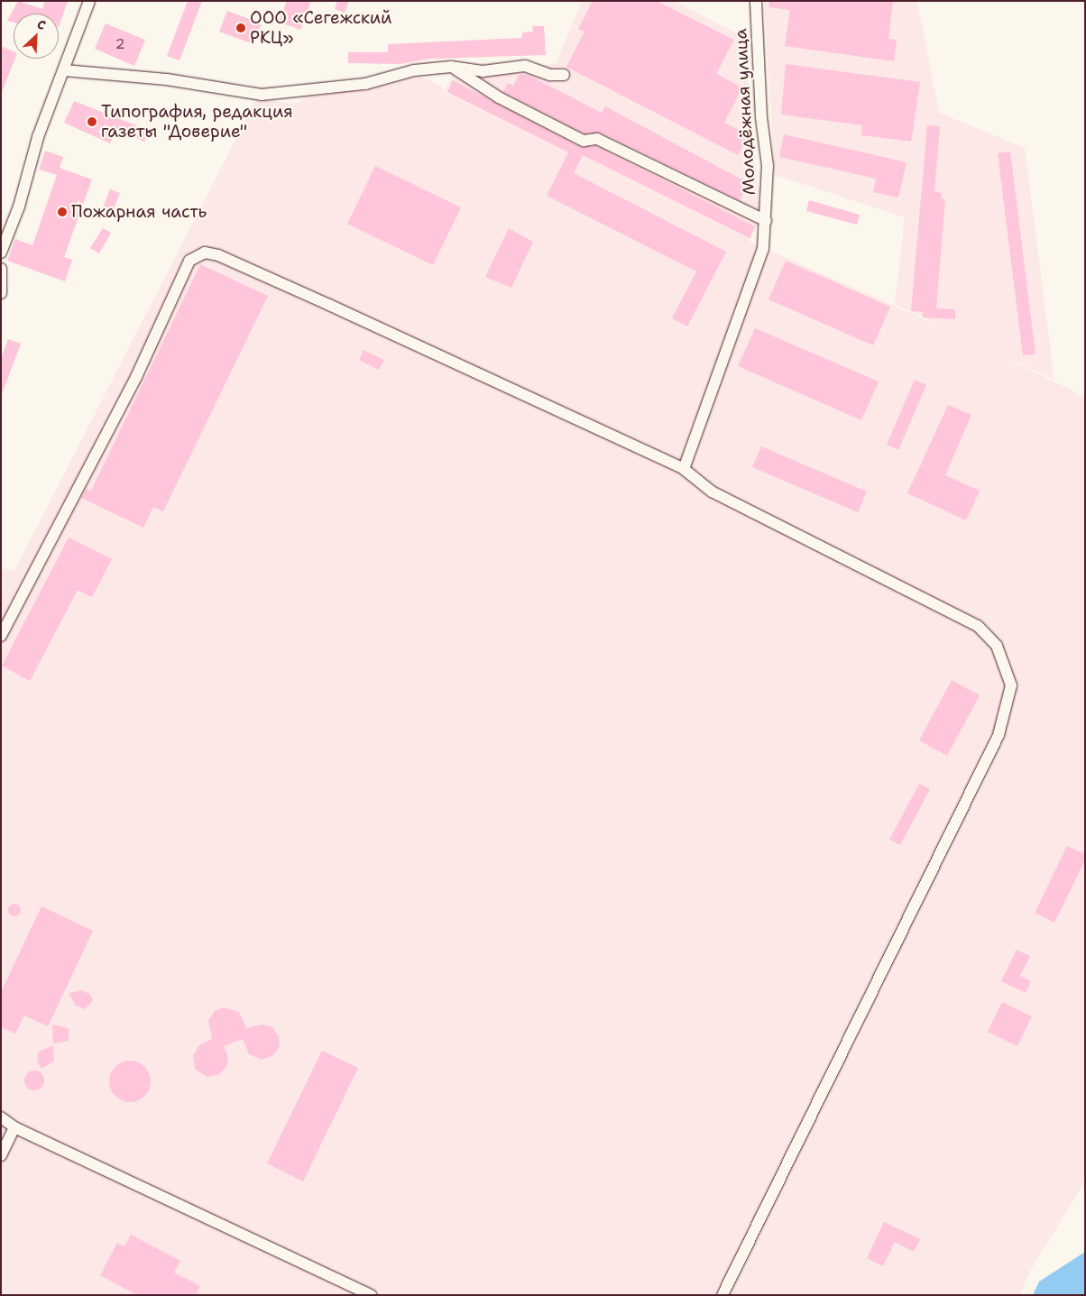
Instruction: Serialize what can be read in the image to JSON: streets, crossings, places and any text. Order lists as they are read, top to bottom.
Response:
{
  "streets": {
    "street": ["Молодёжная улица"]
  },
  "places": ["ООО «Сегежский РКЦ»", "Типография, редакция газеты \"Доверие\"", "Пожарная часть"],
  "house_numbers": ["2"],
  "north": "top right"
}
